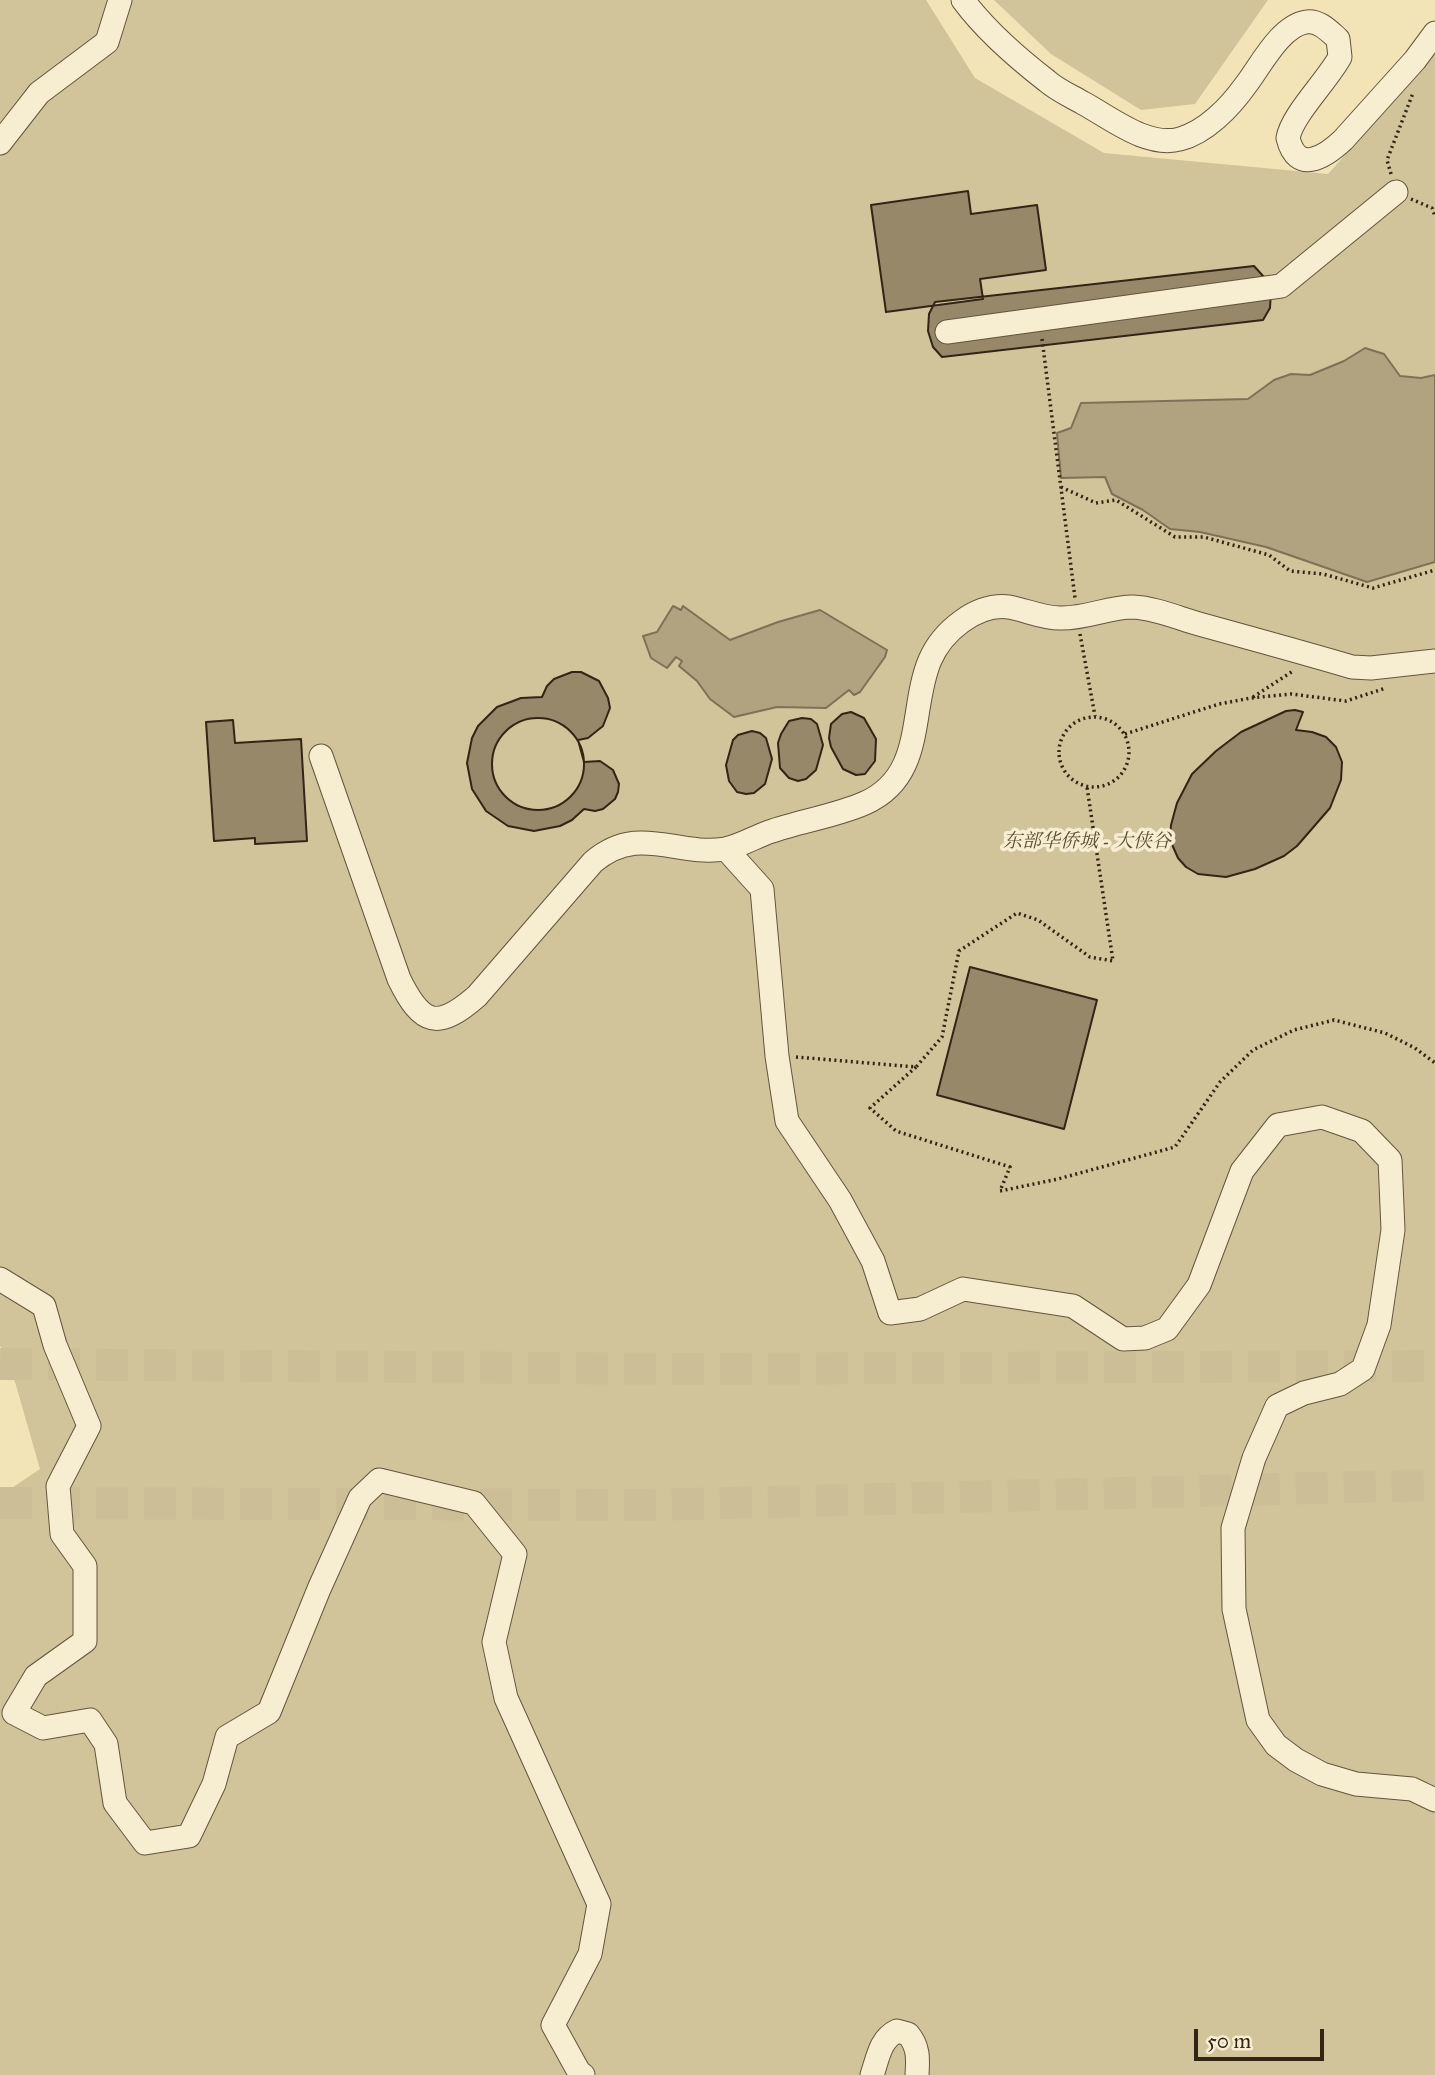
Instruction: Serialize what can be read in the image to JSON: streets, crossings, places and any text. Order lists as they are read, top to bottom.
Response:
{
  "parks": ["东部华侨城 - 大侠谷"],
  "scale_bar": "50 m"
}
